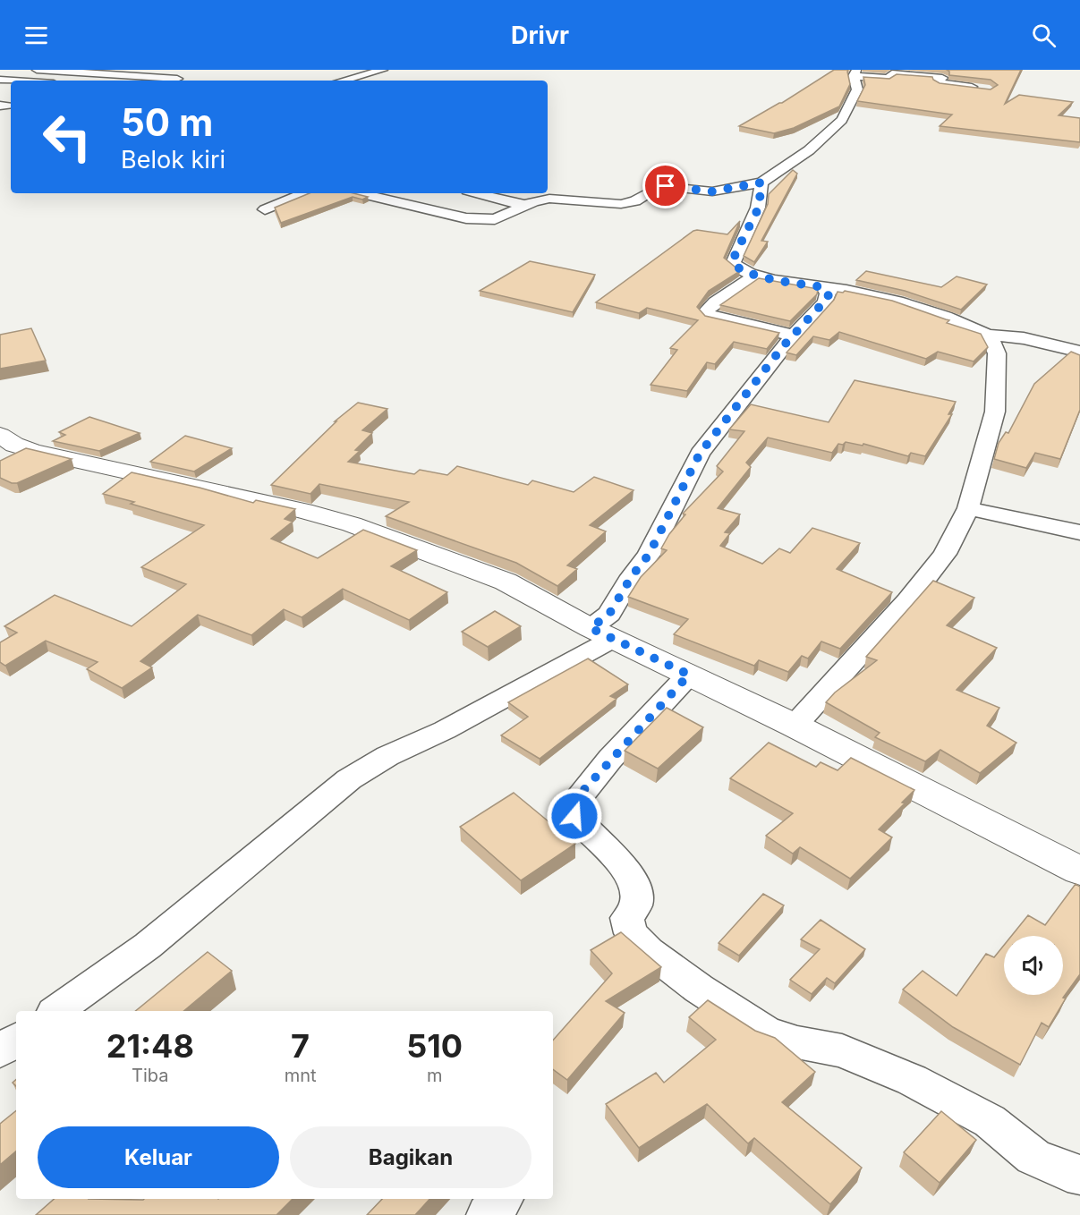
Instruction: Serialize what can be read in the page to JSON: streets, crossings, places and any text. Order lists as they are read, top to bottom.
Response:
{
  "page": {
    "header": "Drivr",
    "turn": ["50 m", "Belok kiri"],
    "eta": [
      "21:48",
      "Tiba",
      "7",
      "mnt",
      "510",
      "m"
    ],
    "buttons": ["Keluar", "Bagikan"]
  }
}
